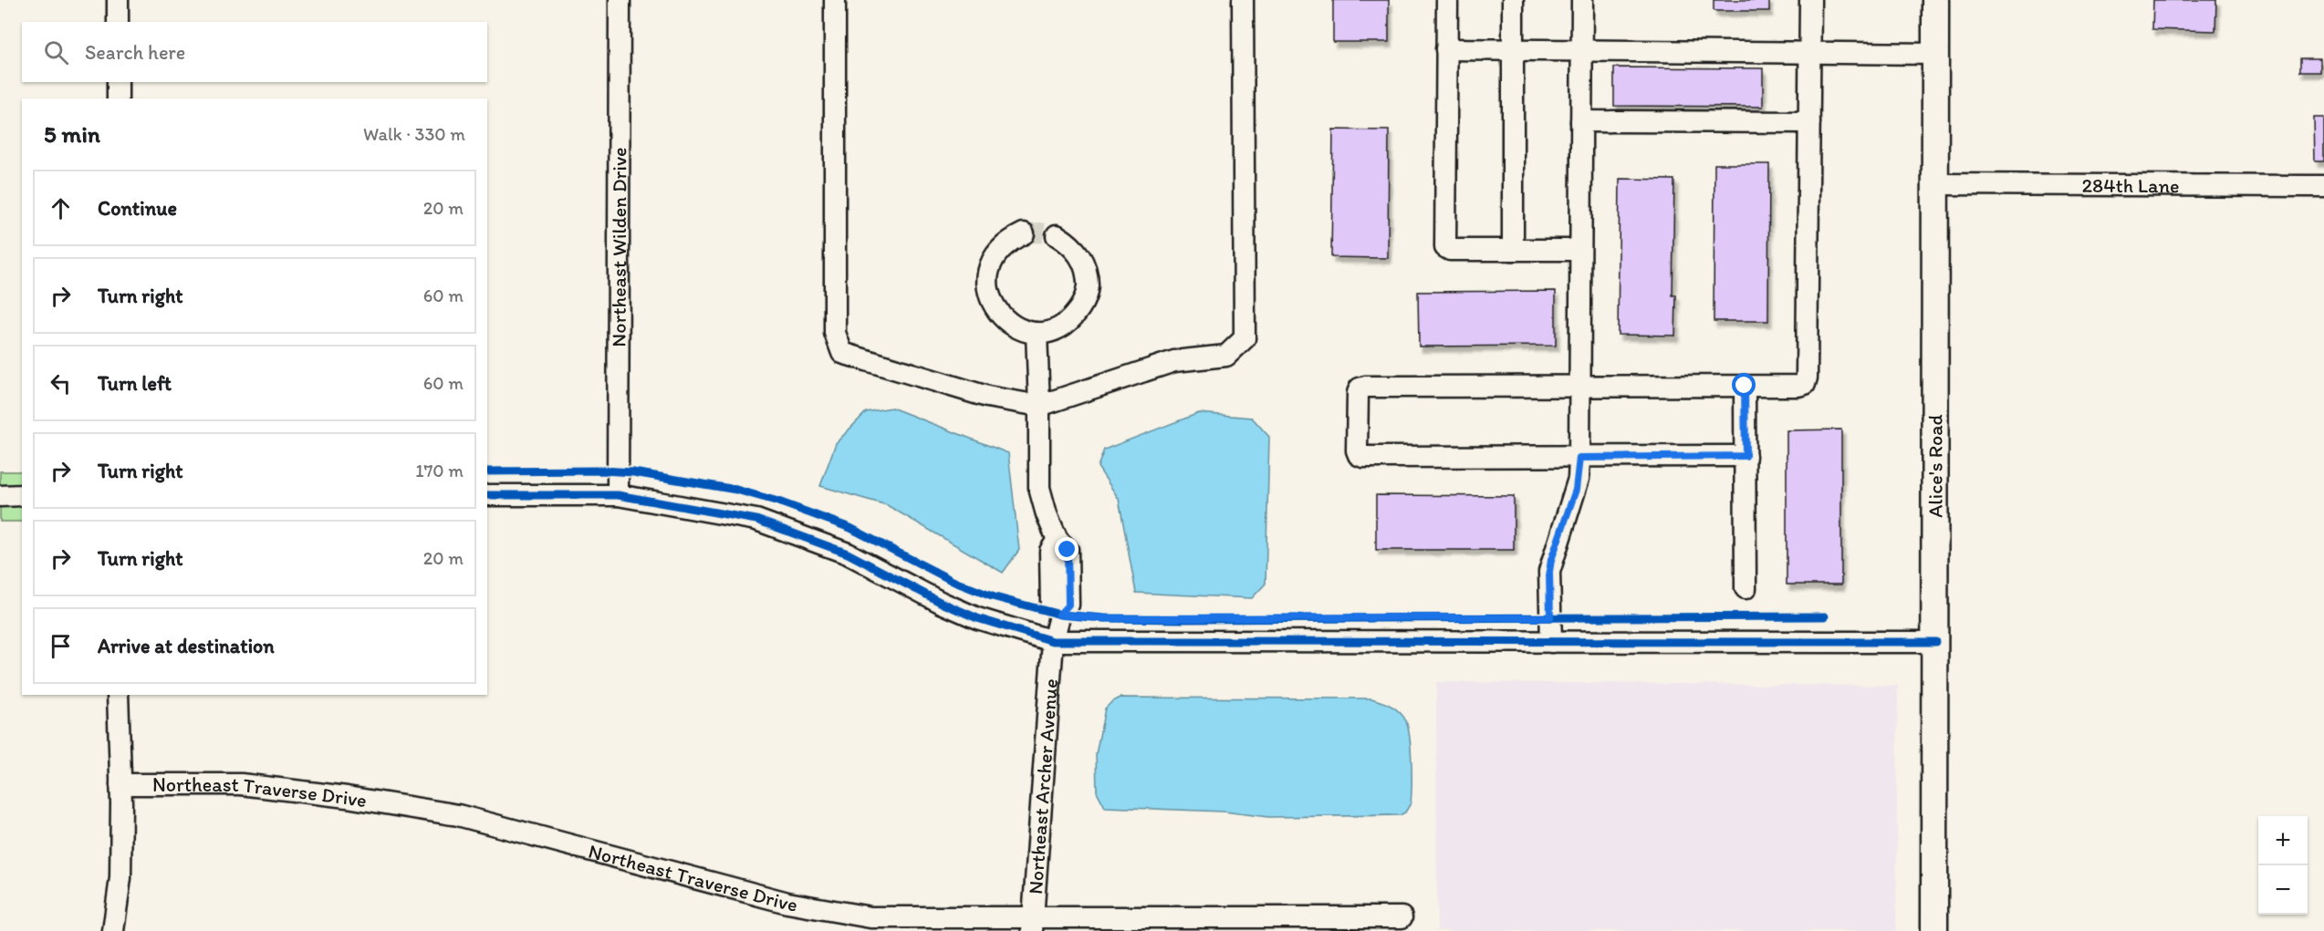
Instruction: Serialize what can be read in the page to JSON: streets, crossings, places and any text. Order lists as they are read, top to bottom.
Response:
{
  "streets": {
    "main road": ["Alice's Road"],
    "street": [
      "284th Lane",
      "Northeast Wilden Drive",
      "Northeast Archer Avenue",
      "Northeast Traverse Drive"
    ]
  },
  "crossings": [
    ["284th Lane", "Alice's Road"],
    ["Northeast Archer Avenue", "Northeast Traverse Drive"]
  ],
  "page": {
    "search": "Search here",
    "heading": ["5 min", "Walk · 330 m"],
    "list": [
      ["Continue", "20 m"],
      ["Turn right", "60 m"],
      ["Turn left", "60 m"],
      ["Turn right", "170 m"],
      ["Turn right", "20 m"],
      "Arrive at destination"
    ],
    "map_buttons": ["+", "−"]
  }
}
